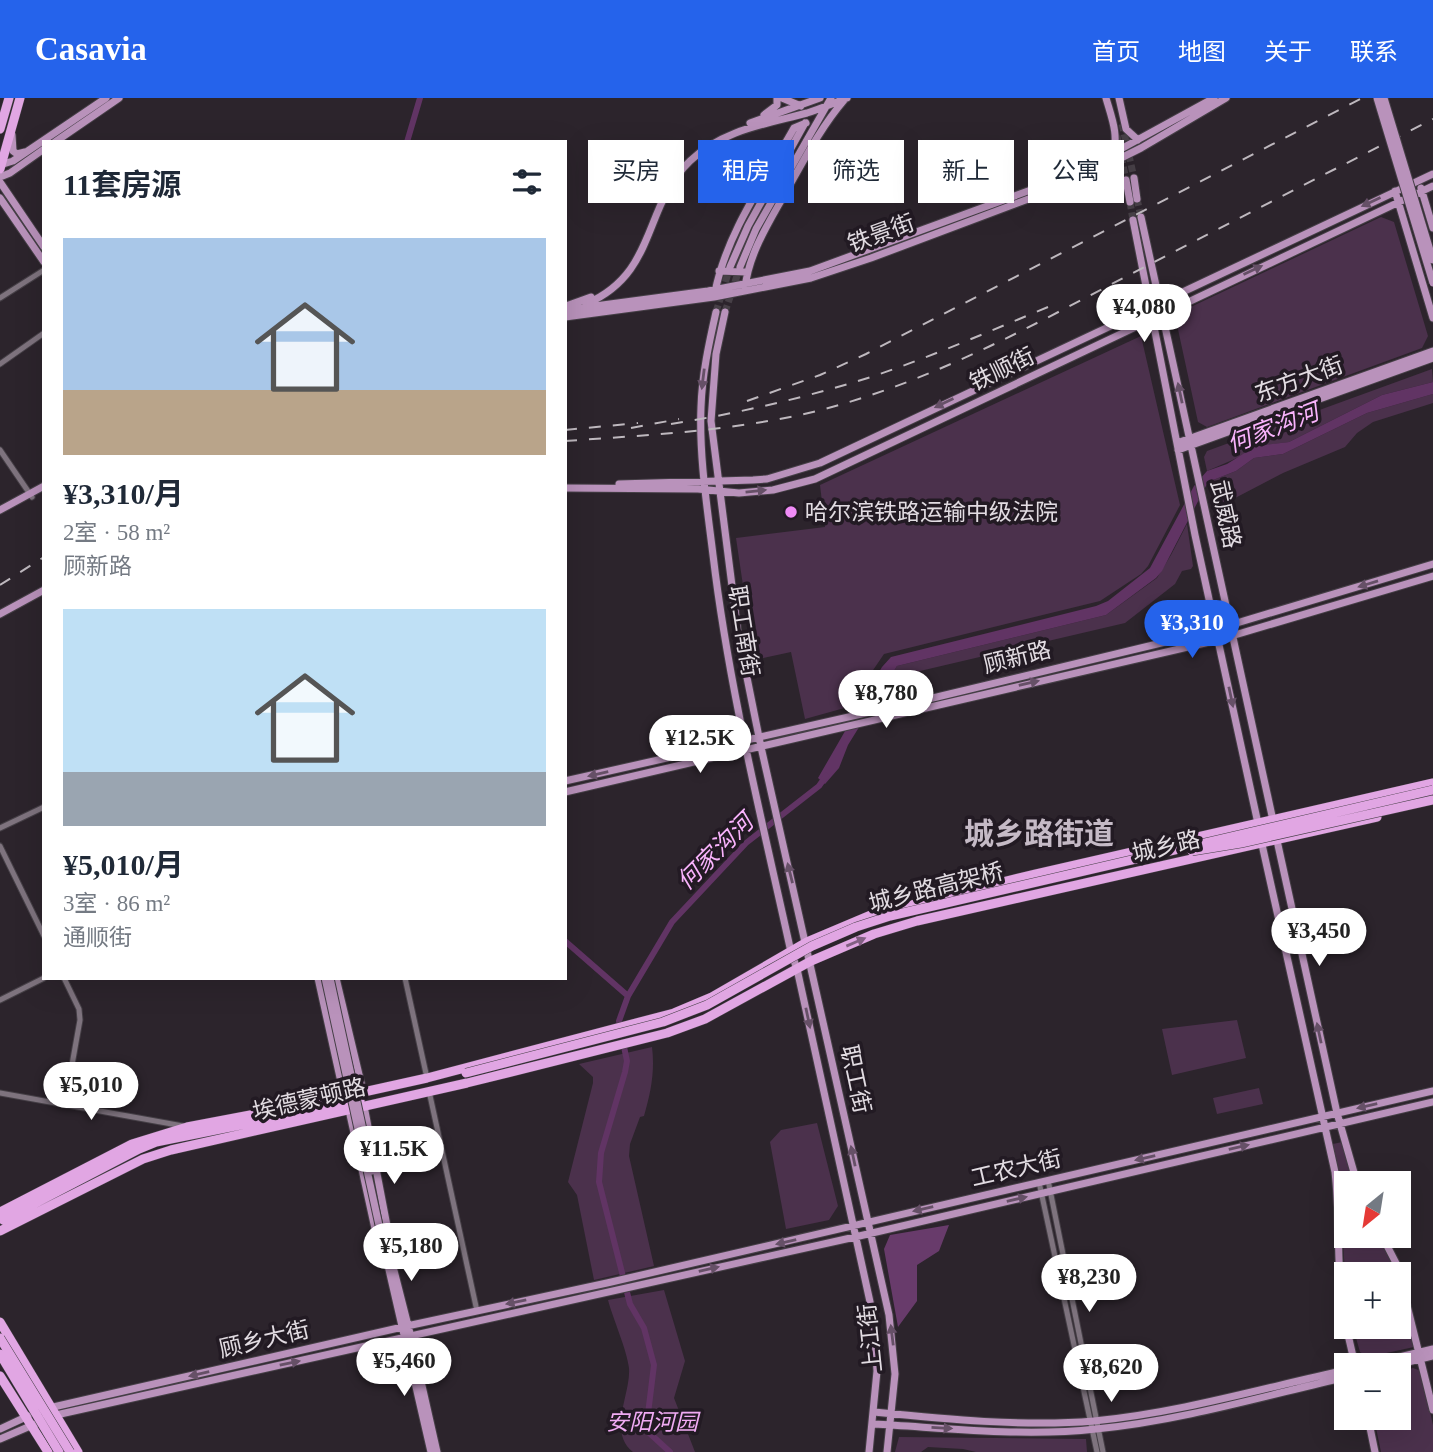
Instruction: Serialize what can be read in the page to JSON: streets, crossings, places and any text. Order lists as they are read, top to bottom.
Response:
{
  "streets": {
    "highway": ["城乡路", "城乡路高架桥", "埃德蒙顿路"],
    "main road": [
      "铁景街",
      "铁顺街",
      "东方大街",
      "武威路",
      "职工南街",
      "顾新路",
      "职工街",
      "工农大街",
      "上江街",
      "顾乡大街"
    ]
  },
  "crossings": [
    ["铁顺街", "武威路"],
    ["铁顺街", "职工南街"],
    ["东方大街", "武威路"],
    ["武威路", "顾新路"],
    ["武威路", "城乡路"],
    ["武威路", "工农大街"],
    ["职工南街", "顾新路"],
    ["职工南街", "城乡路"],
    ["职工南街", "职工街"],
    ["职工南街", "埃德蒙顿路"],
    ["城乡路", "城乡路高架桥"],
    ["城乡路", "职工街"],
    ["城乡路", "埃德蒙顿路"],
    ["城乡路高架桥", "埃德蒙顿路"],
    ["职工街", "埃德蒙顿路"],
    ["职工街", "工农大街"],
    ["职工街", "上江街"],
    ["工农大街", "上江街"],
    ["工农大街", "顾乡大街"]
  ],
  "districts": ["城乡路街道"],
  "water": ["何家沟河"],
  "parks": ["安阳河园"],
  "places": ["哈尔滨铁路运输中级法院"],
  "north": "bottom left",
  "page": {
    "header": "Casavia",
    "nav": [
      "首页",
      "地图",
      "关于",
      "联系"
    ],
    "chip": [
      "买房",
      "租房",
      "筛选",
      "新上",
      "公寓"
    ],
    "heading": "11套房源",
    "list": [
      {
        "name": "¥3,310/月",
        "note": "2室 · 58 m² · 顾新路"
      },
      {
        "name": "¥5,010/月",
        "note": "3室 · 86 m² · 通顺街"
      }
    ],
    "price": [
      "¥4,080",
      "¥3,310",
      "¥8,780",
      "¥12.5K",
      "¥3,450",
      "¥5,010",
      "¥11.5K",
      "¥5,180",
      "¥8,230",
      "¥5,460",
      "¥8,620"
    ],
    "map_buttons": ["+", "−"]
  }
}
